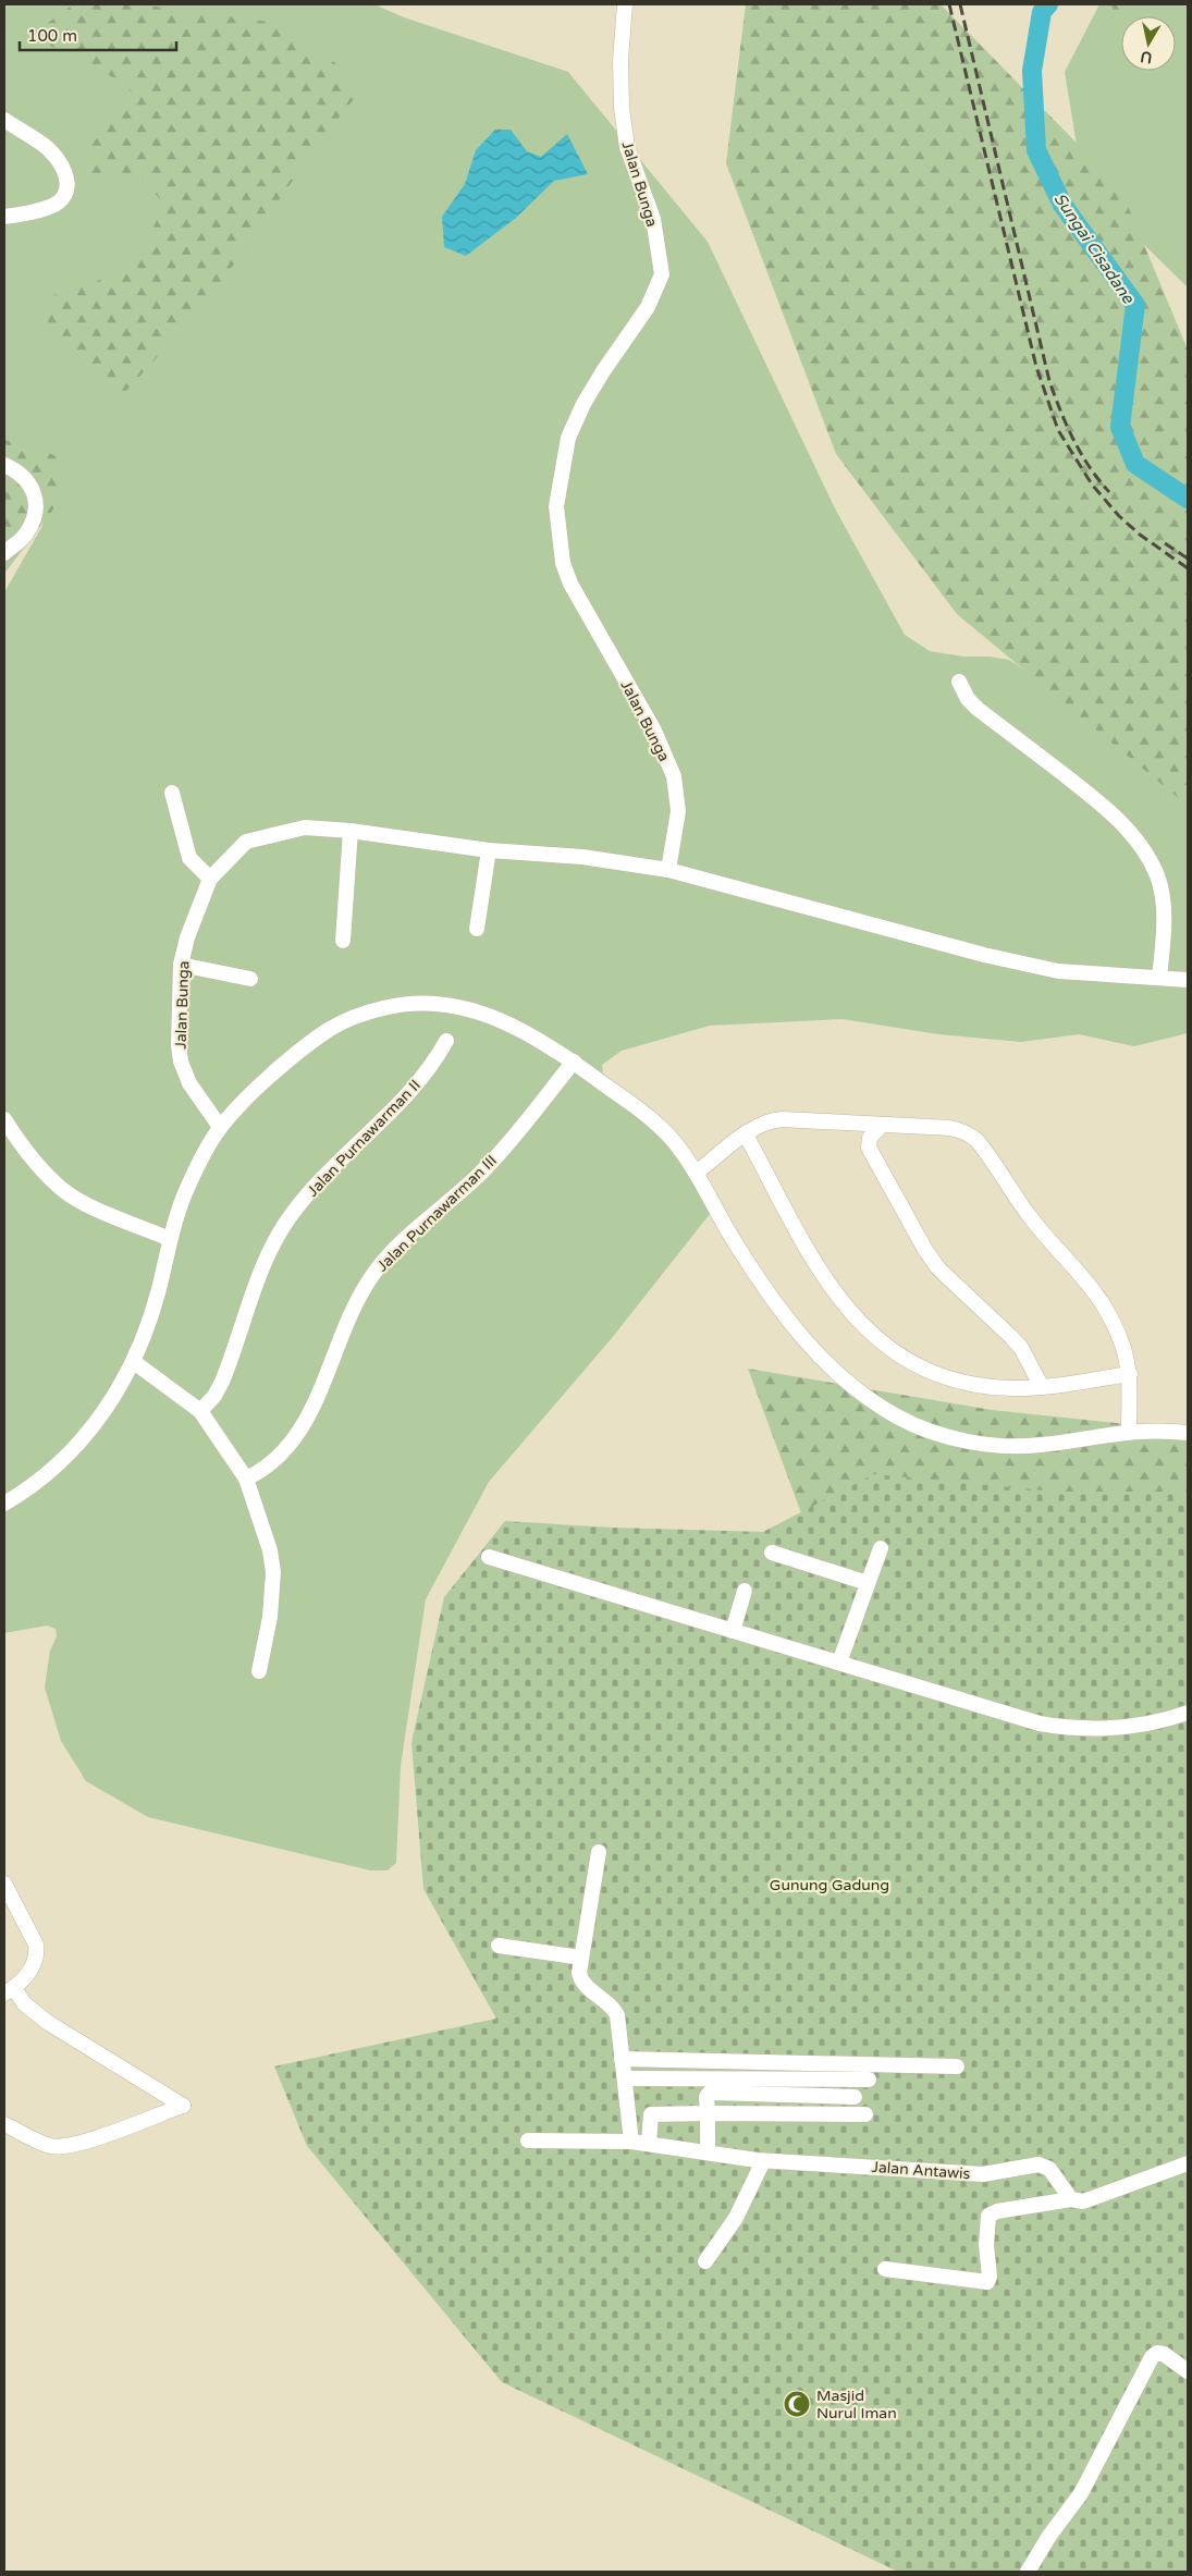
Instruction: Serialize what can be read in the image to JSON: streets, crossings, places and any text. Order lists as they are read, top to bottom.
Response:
{
  "streets": {
    "street": [
      "Jalan Bunga",
      "Jalan Purnawarman II",
      "Jalan Purnawarman III",
      "Jalan Antawis"
    ]
  },
  "water": ["Sungai Cisadane"],
  "parks": ["Gunung Gadung"],
  "places": {
    "mosque": ["Masjid Nurul Iman"]
  },
  "scale_bar": "100 m",
  "north": "bottom"
}
